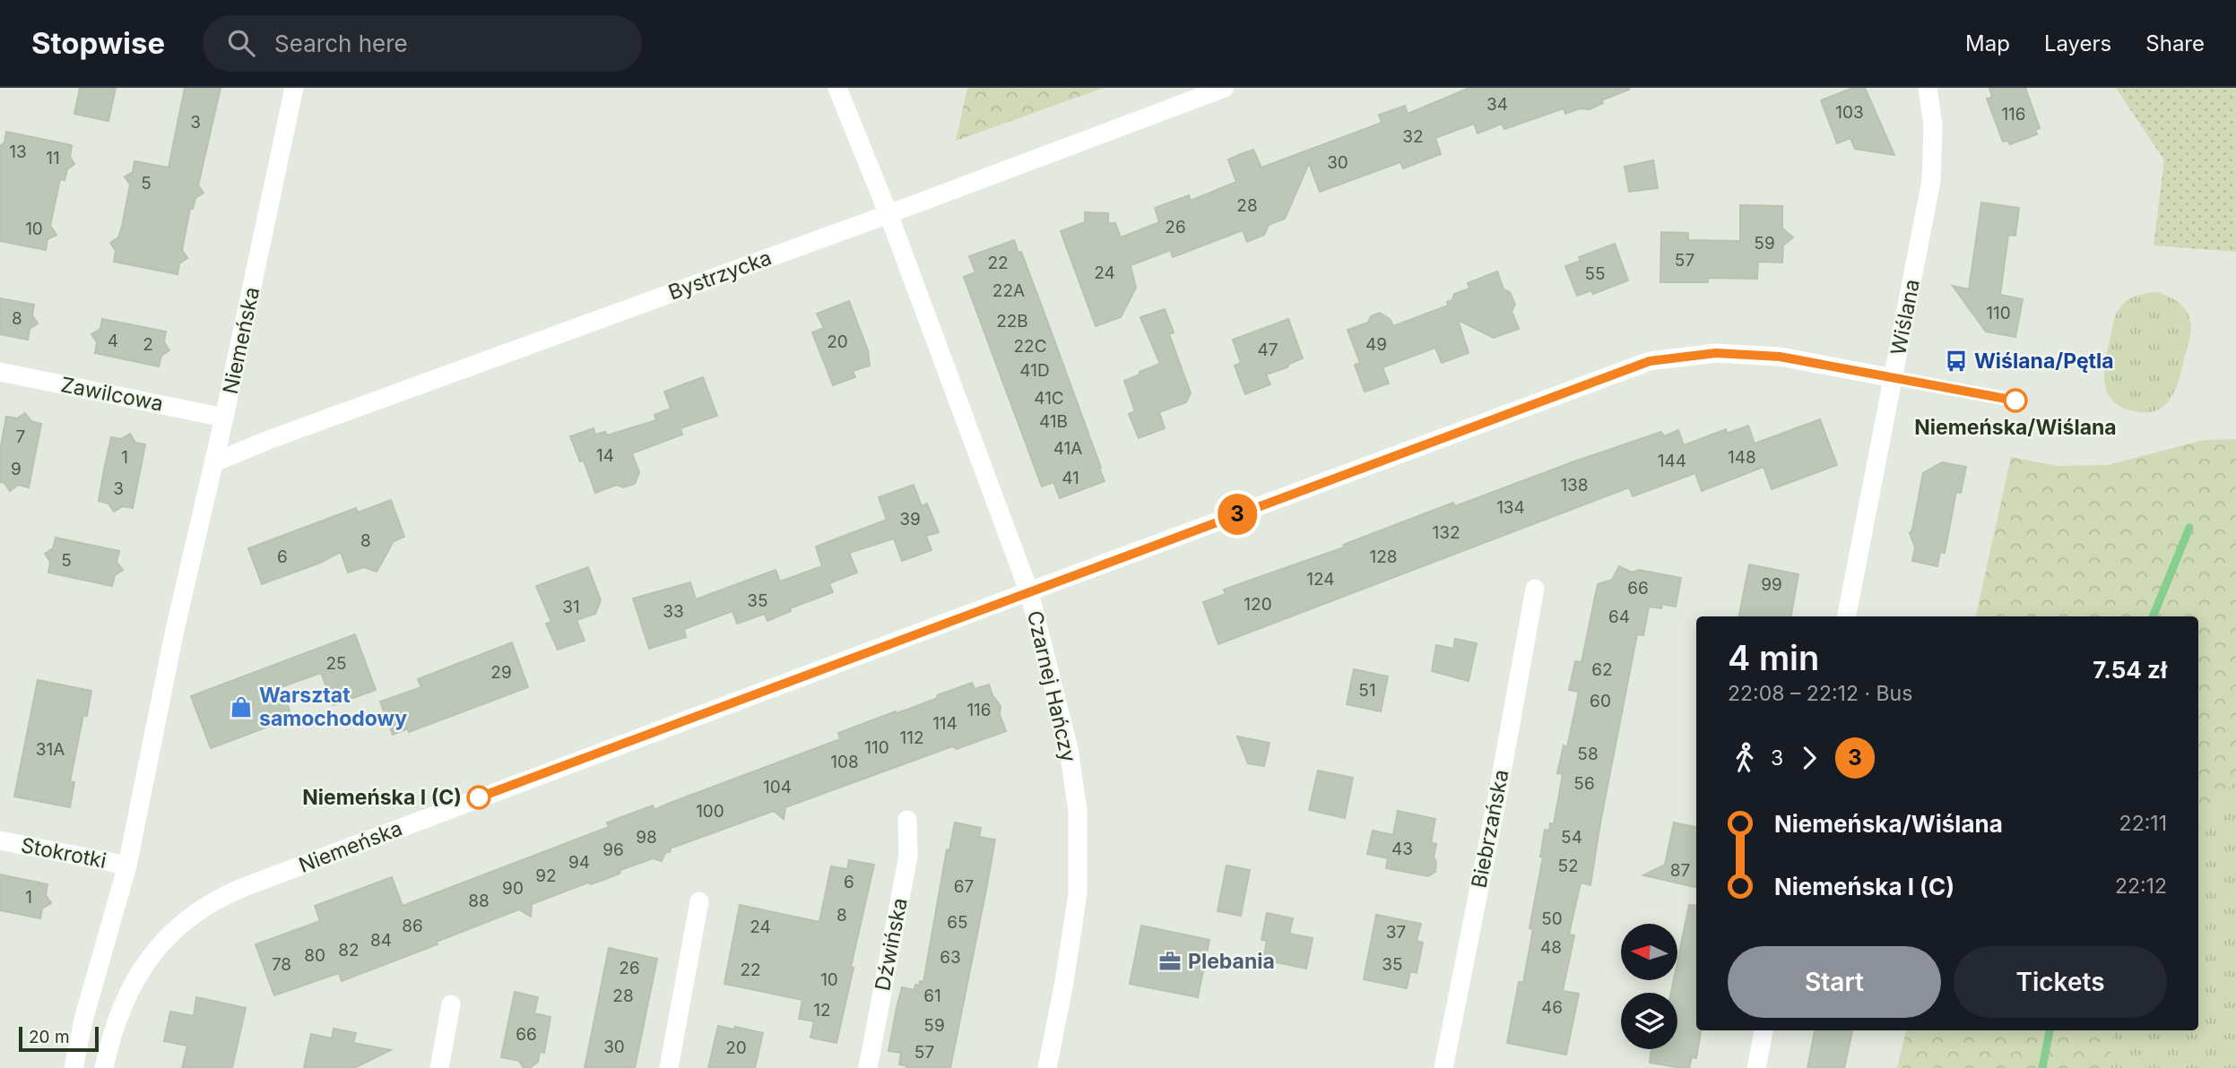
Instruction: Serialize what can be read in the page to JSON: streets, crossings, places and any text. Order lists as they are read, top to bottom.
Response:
{
  "streets": {
    "street": [
      "Bystrzycka",
      "Wiślana",
      "Niemeńska",
      "Zawilcowa",
      "Czarnej Hańczy",
      "Biebrzańska",
      "Stokrotki",
      "Dźwińska"
    ]
  },
  "crossings": [
    ["Bystrzycka", "Niemeńska"],
    ["Bystrzycka", "Czarnej Hańczy"],
    ["Wiślana", "Niemeńska"],
    ["Niemeńska", "Zawilcowa"],
    ["Niemeńska", "Czarnej Hańczy"],
    ["Niemeńska", "Stokrotki"]
  ],
  "places": {
    "bus stop": ["Wiślana/Pętla"],
    "other": ["Niemeńska/Wiślana", "Niemeńska I (C)"],
    "shop": ["Warsztat samochodowy"],
    "office": ["Plebania"]
  },
  "lines": ["bus line 3"],
  "house_numbers": [
    "34",
    "103",
    "116",
    "3",
    "32",
    "13",
    "11",
    "30",
    "5",
    "28",
    "26",
    "10",
    "59",
    "57",
    "22",
    "24",
    "55",
    "22A",
    "110",
    "8",
    "22B",
    "4",
    "20",
    "2",
    "49",
    "22C",
    "47",
    "41D",
    "41C",
    "41B",
    "7",
    "41A",
    "14",
    "1",
    "148",
    "144",
    "9",
    "41",
    "138",
    "3",
    "134",
    "39",
    "132",
    "8",
    "6",
    "128",
    "5",
    "124",
    "99",
    "66",
    "35",
    "120",
    "31",
    "33",
    "64",
    "25",
    "62",
    "29",
    "51",
    "60",
    "116",
    "114",
    "112",
    "110",
    "31A",
    "58",
    "108",
    "56",
    "104",
    "100",
    "98",
    "54",
    "43",
    "96",
    "94",
    "52",
    "87",
    "92",
    "6",
    "67",
    "90",
    "1",
    "88",
    "8",
    "50",
    "65",
    "86",
    "24",
    "37",
    "84",
    "48",
    "82",
    "80",
    "63",
    "78",
    "35",
    "26",
    "22",
    "10",
    "28",
    "61",
    "46",
    "12",
    "59",
    "66",
    "30",
    "20",
    "57"
  ],
  "scale_bar": "20 m",
  "north": "left",
  "page": {
    "header": "Stopwise",
    "search": "Search here",
    "nav": ["Map", "Layers", "Share"],
    "on_map": "3",
    "heading": ["4 min", "22:08 – 22:12 · Bus", "7.54 zł"],
    "legs": ["3", "3"],
    "list": [
      {
        "name": "Niemeńska/Wiślana",
        "value": "22:11"
      },
      {
        "name": "Niemeńska I (C)",
        "value": "22:12"
      }
    ],
    "buttons": ["Start", "Tickets"],
    "scale": "20 m"
  }
}
